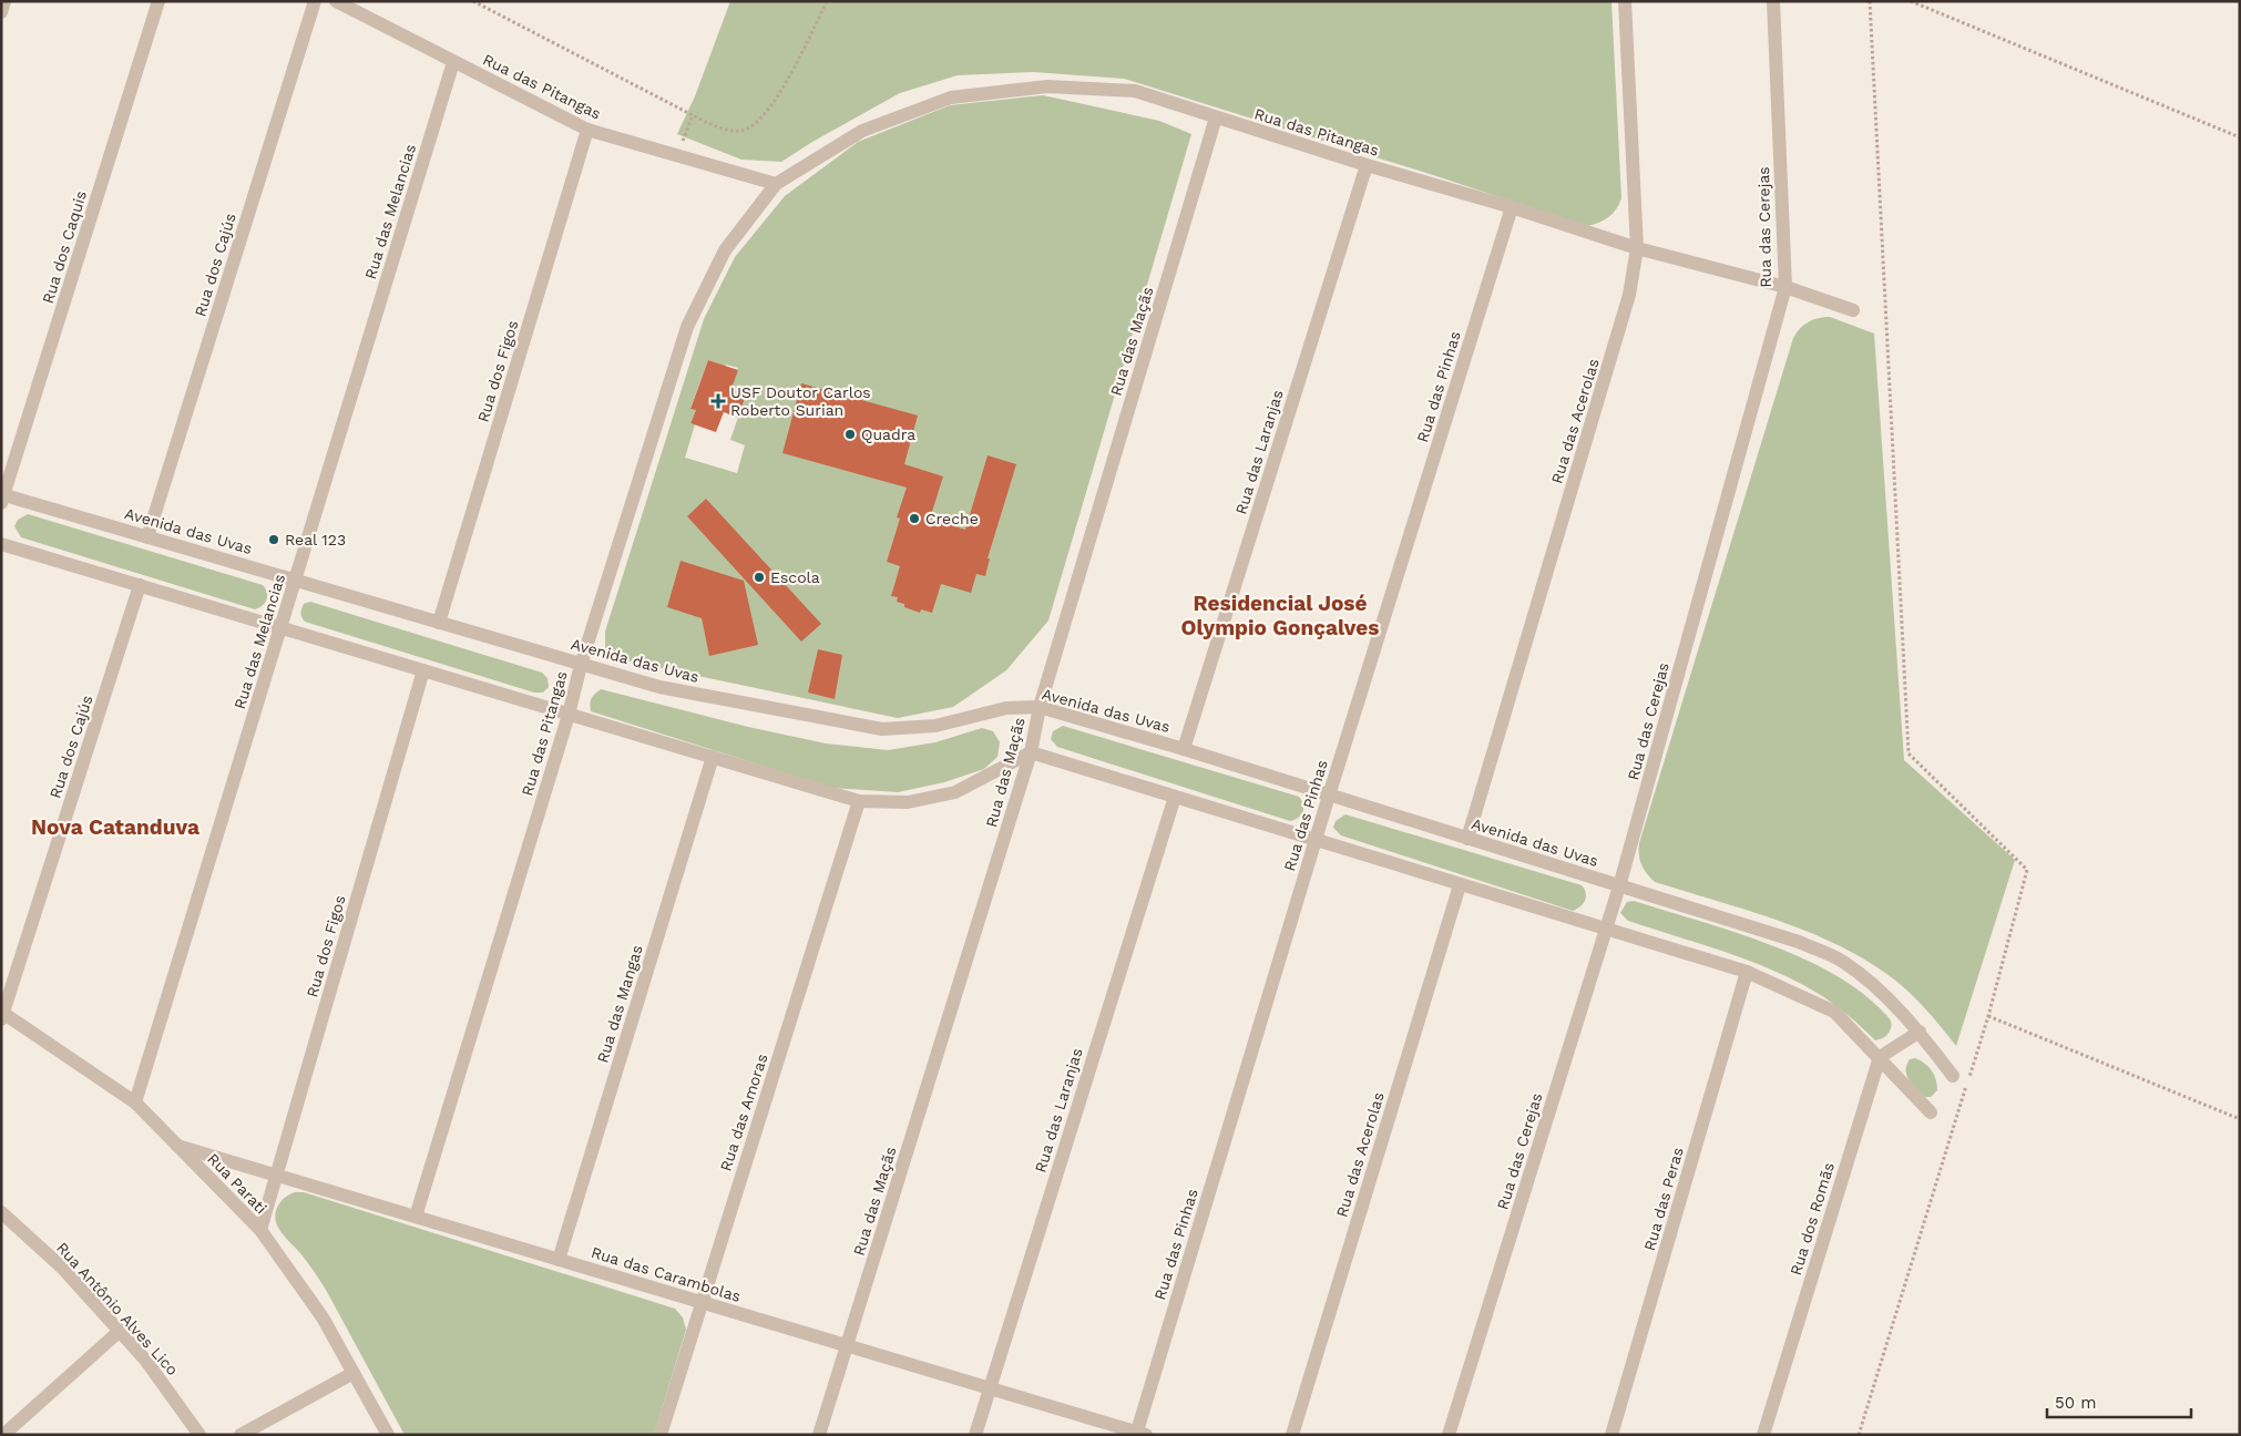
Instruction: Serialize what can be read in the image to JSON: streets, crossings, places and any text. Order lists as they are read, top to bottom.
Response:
{
  "streets": {
    "street": [
      "Rua das Pitangas",
      "Rua das Melancias",
      "Rua das Cerejas",
      "Rua dos Caquis",
      "Rua dos Cajús",
      "Rua das Maçãs",
      "Rua dos Figos",
      "Rua das Pinhas",
      "Rua das Acerolas",
      "Rua das Laranjas",
      "Avenida das Uvas",
      "Rua das Mangas",
      "Rua das Amoras",
      "Rua Parati",
      "Rua das Peras",
      "Rua dos Romãs",
      "Rua das Carambolas",
      "Rua Antônio Alves Lico"
    ]
  },
  "crossings": [
    ["Rua das Pitangas", "Rua das Melancias"],
    ["Rua das Pitangas", "Rua das Cerejas"],
    ["Rua das Pitangas", "Rua das Maçãs"],
    ["Rua das Pitangas", "Rua dos Figos"],
    ["Rua das Pitangas", "Rua das Pinhas"],
    ["Rua das Pitangas", "Rua das Acerolas"],
    ["Rua das Pitangas", "Rua das Laranjas"],
    ["Rua das Pitangas", "Avenida das Uvas"],
    ["Rua das Pitangas", "Rua das Carambolas"],
    ["Rua das Melancias", "Avenida das Uvas"],
    ["Rua das Melancias", "Rua Parati"],
    ["Rua das Cerejas", "Avenida das Uvas"],
    ["Rua dos Caquis", "Avenida das Uvas"],
    ["Rua dos Cajús", "Avenida das Uvas"],
    ["Rua dos Cajús", "Rua Parati"],
    ["Rua das Maçãs", "Avenida das Uvas"],
    ["Rua das Maçãs", "Rua das Carambolas"],
    ["Rua dos Figos", "Avenida das Uvas"],
    ["Rua dos Figos", "Rua Parati"],
    ["Rua dos Figos", "Rua das Carambolas"],
    ["Rua das Pinhas", "Avenida das Uvas"],
    ["Rua das Pinhas", "Rua das Carambolas"],
    ["Rua das Acerolas", "Avenida das Uvas"],
    ["Rua das Laranjas", "Avenida das Uvas"],
    ["Rua das Laranjas", "Rua das Carambolas"],
    ["Rua das Mangas", "Rua das Carambolas"],
    ["Rua das Amoras", "Rua das Carambolas"],
    ["Rua Parati", "Rua das Carambolas"]
  ],
  "districts": ["Residencial José Olympio Gonçalves", "Nova Catanduva"],
  "places": {
    "health": ["USF Doutor Carlos Roberto Surian"],
    "other": [
      "Quadra",
      "Creche",
      "Real 123",
      "Escola"
    ]
  },
  "scale_bar": "50 m"
}
